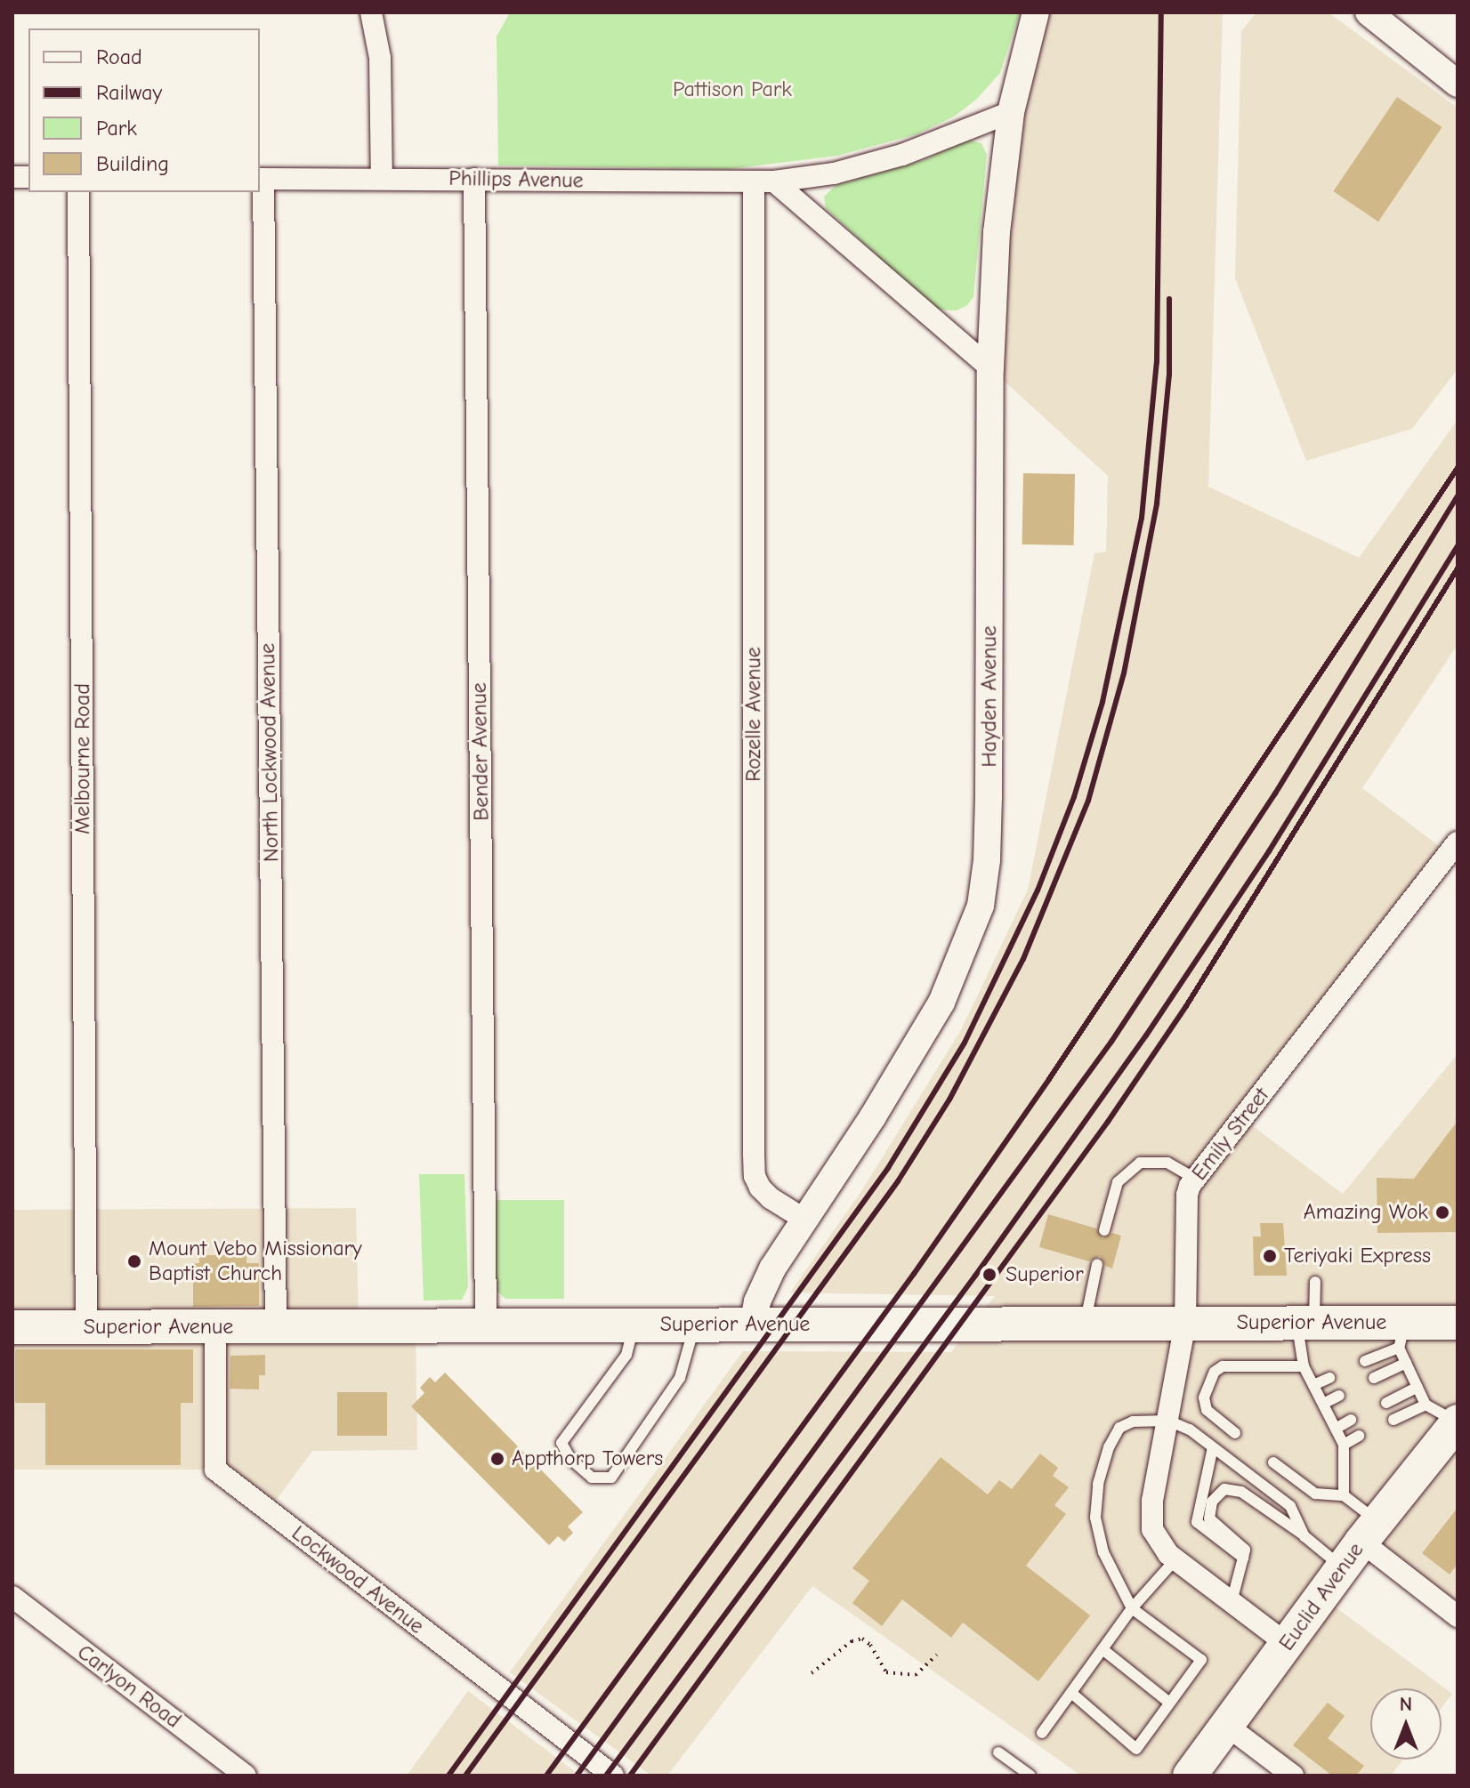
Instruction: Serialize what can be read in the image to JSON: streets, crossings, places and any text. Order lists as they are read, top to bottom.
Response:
{
  "streets": {
    "main road": ["Superior Avenue", "Euclid Avenue"],
    "street": [
      "Phillips Avenue",
      "Hayden Avenue",
      "Rozelle Avenue",
      "Bender Avenue",
      "North Lockwood Avenue",
      "Melbourne Road",
      "Emily Street",
      "Lockwood Avenue",
      "Carlyon Road"
    ]
  },
  "crossings": [
    ["Phillips Avenue", "Hayden Avenue"],
    ["Phillips Avenue", "Rozelle Avenue"],
    ["Phillips Avenue", "Bender Avenue"],
    ["Phillips Avenue", "North Lockwood Avenue"],
    ["Hayden Avenue", "Rozelle Avenue"],
    ["Hayden Avenue", "Superior Avenue"],
    ["Bender Avenue", "Superior Avenue"],
    ["North Lockwood Avenue", "Superior Avenue"],
    ["Melbourne Road", "Superior Avenue"],
    ["Emily Street", "Superior Avenue"],
    ["Superior Avenue", "Lockwood Avenue"]
  ],
  "parks": ["Pattison Park"],
  "places": [
    "Amazing Wok",
    "Teriyaki Express",
    "Mount Vebo Missionary Baptist Church",
    "Superior",
    "Appthorp Towers"
  ],
  "legend": [
    "Road",
    "Railway",
    "Park",
    "Building"
  ],
  "north": "top"
}
